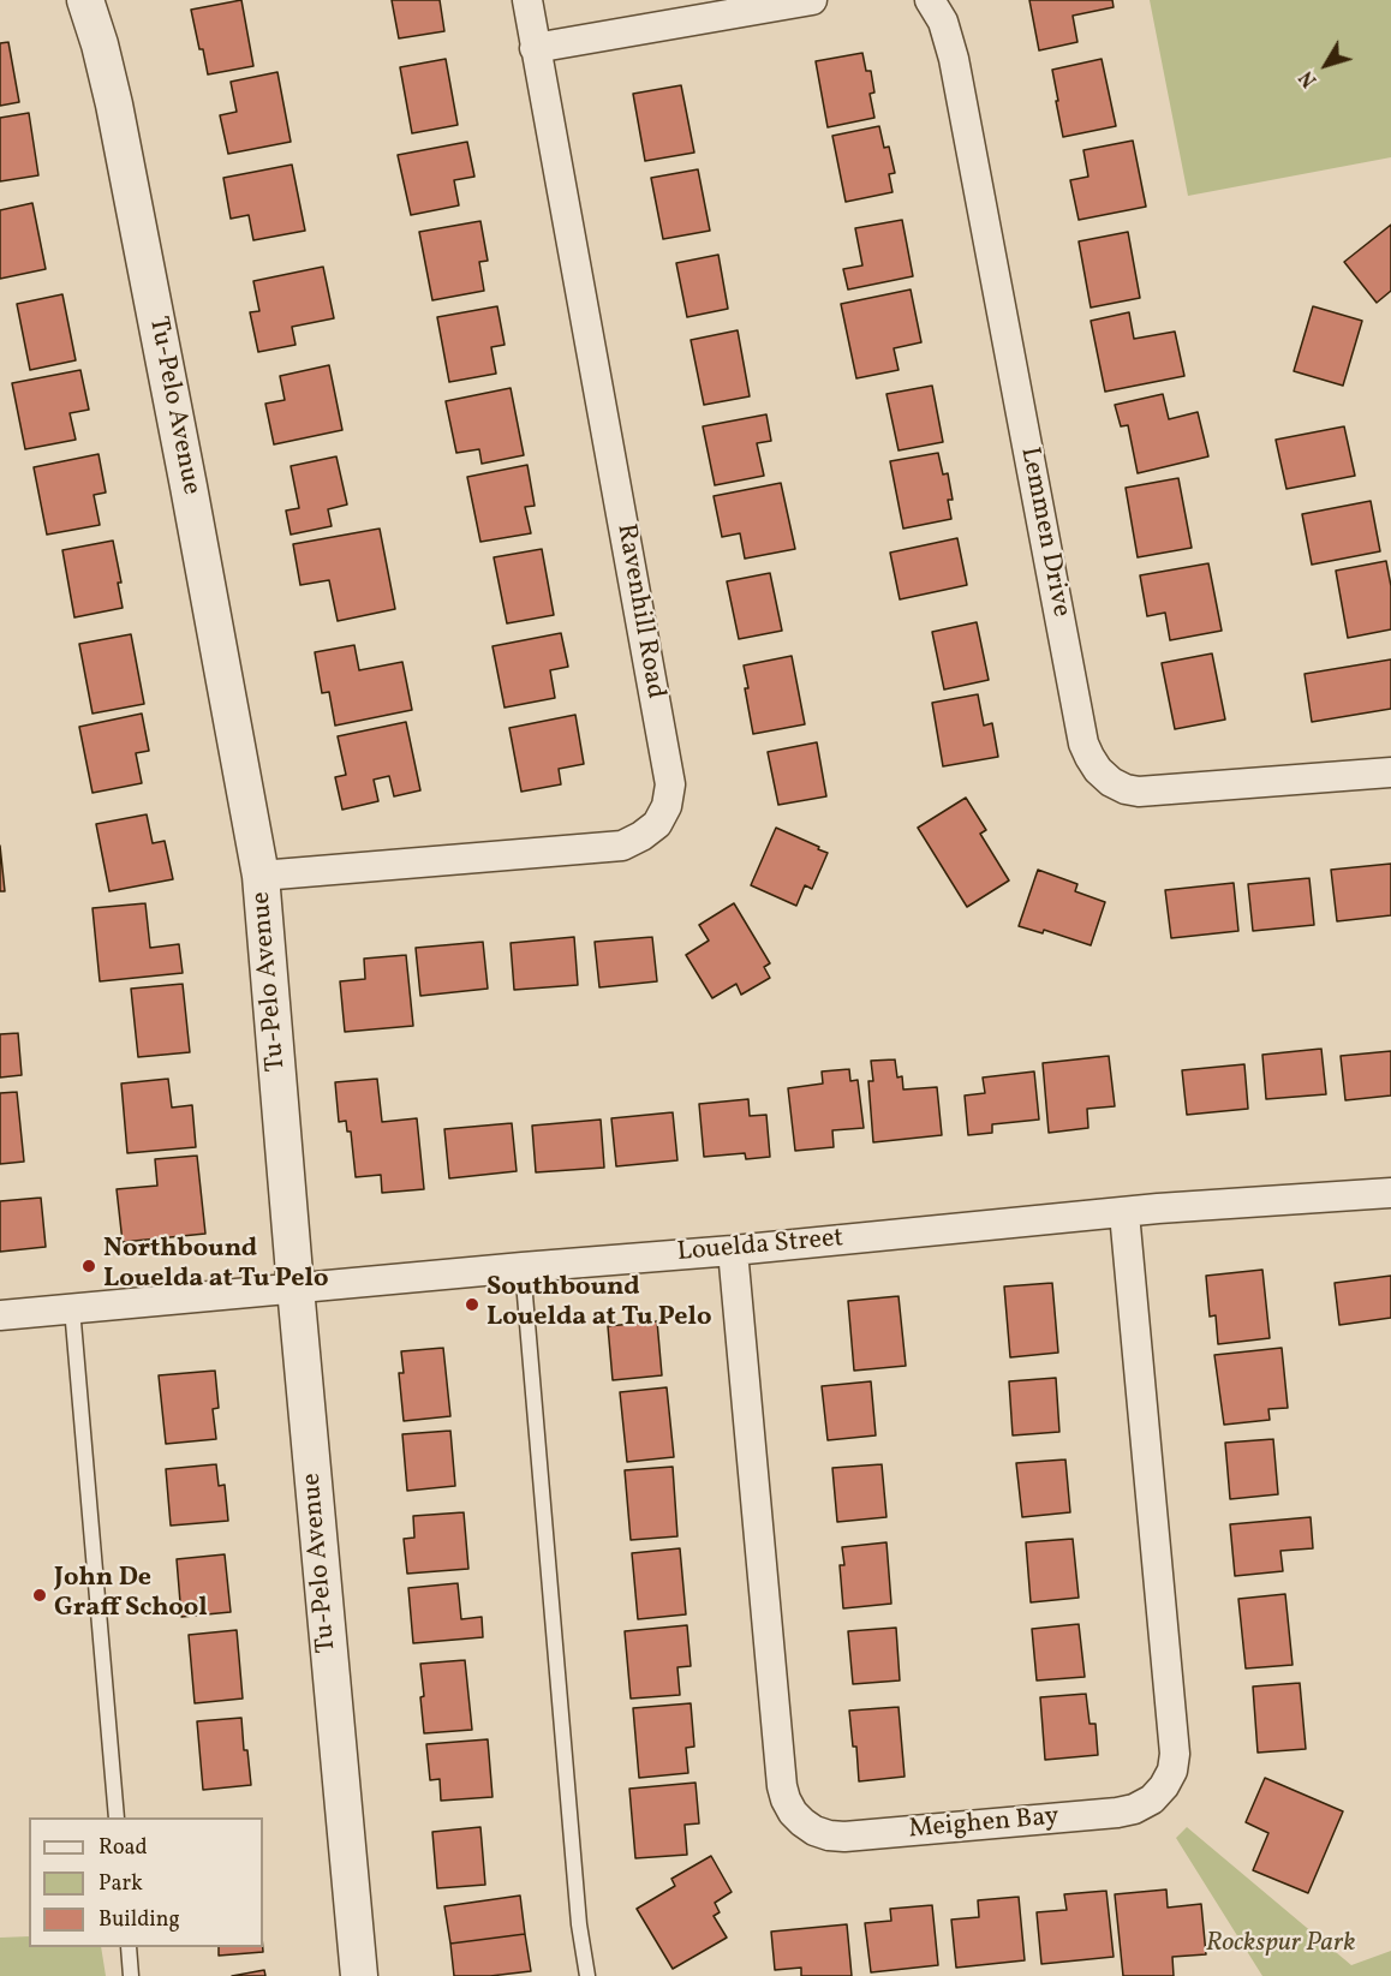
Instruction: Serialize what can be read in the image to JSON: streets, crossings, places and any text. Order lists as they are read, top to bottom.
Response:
{
  "streets": {
    "street": [
      "Tu-Pelo Avenue",
      "Lemmen Drive",
      "Ravenhill Road",
      "Louelda Street",
      "Meighen Bay"
    ]
  },
  "crossings": [
    ["Tu-Pelo Avenue", "Ravenhill Road"],
    ["Tu-Pelo Avenue", "Louelda Street"],
    ["Louelda Street", "Meighen Bay"]
  ],
  "parks": ["Rockspur Park"],
  "places": ["Northbound Louelda at Tu Pelo", "Southbound Louelda at Tu Pelo", "John De Graff School"],
  "legend": ["Road", "Park", "Building"],
  "north": "bottom left"
}
